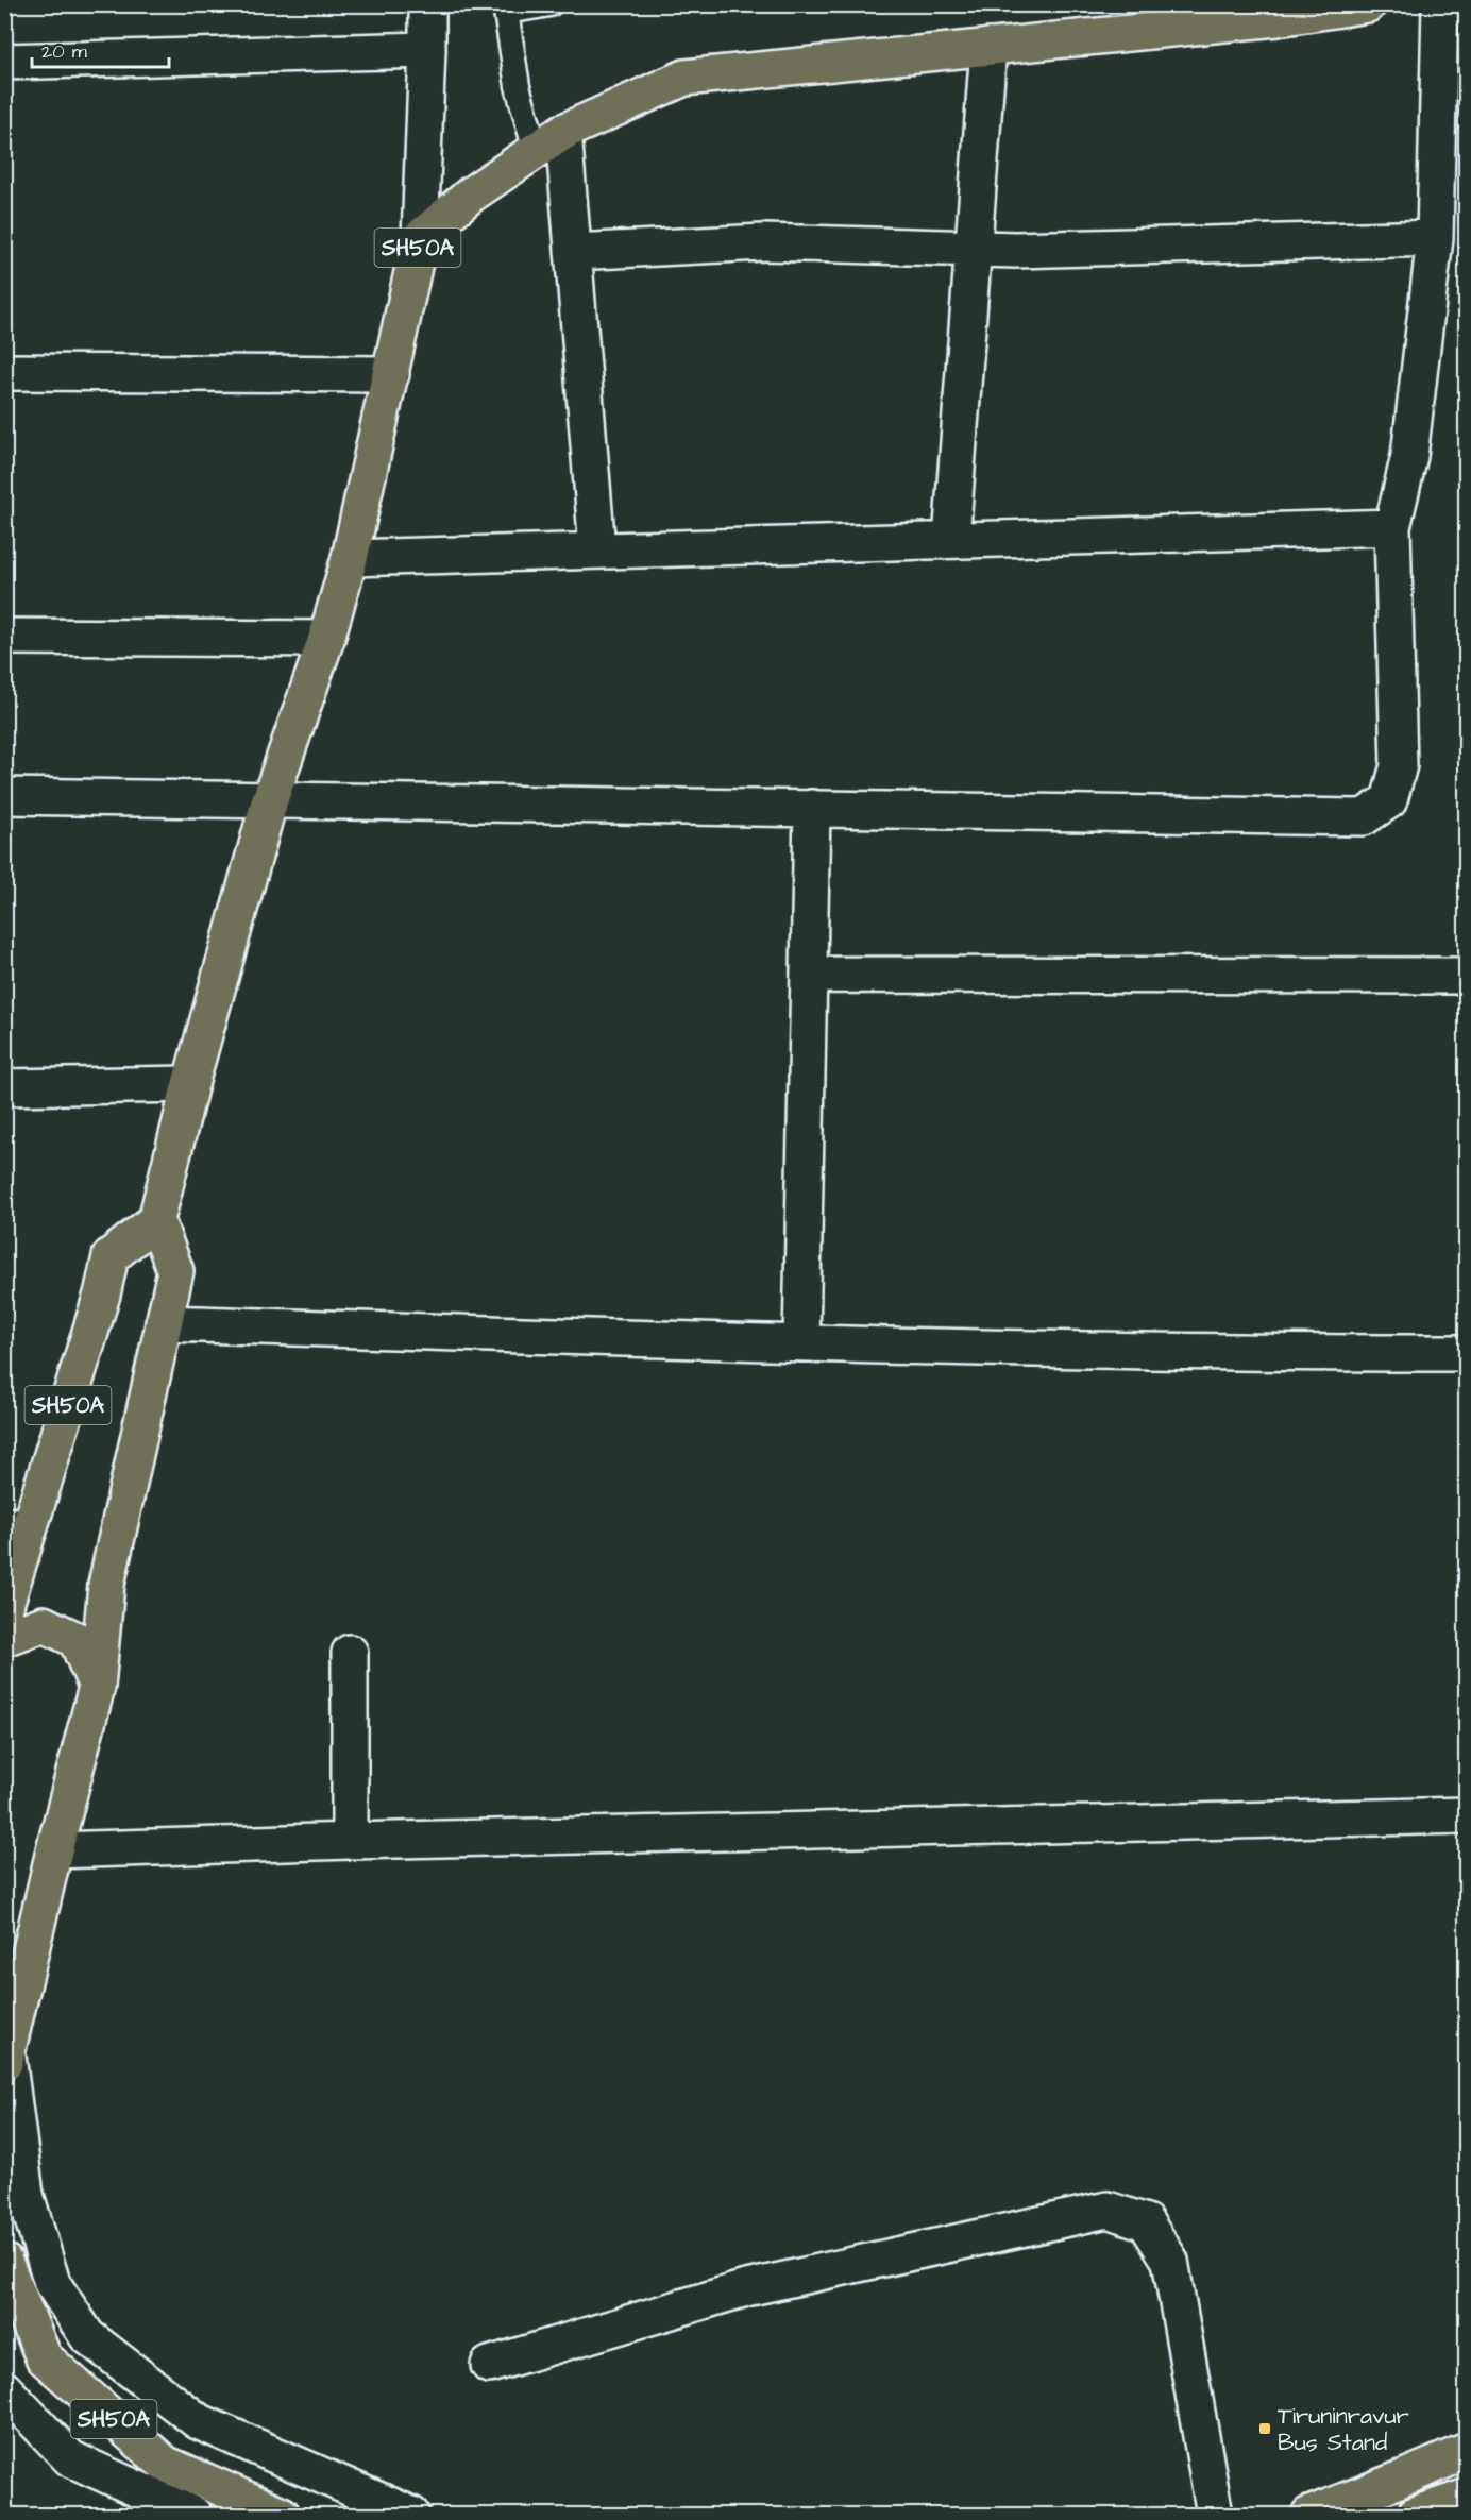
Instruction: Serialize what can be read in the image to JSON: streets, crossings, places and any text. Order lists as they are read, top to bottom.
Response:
{
  "streets": {
    "main road": ["SH50A"]
  },
  "places": {
    "transit": ["Tiruninravur Bus Stand"]
  },
  "scale_bar": "20 m"
}
